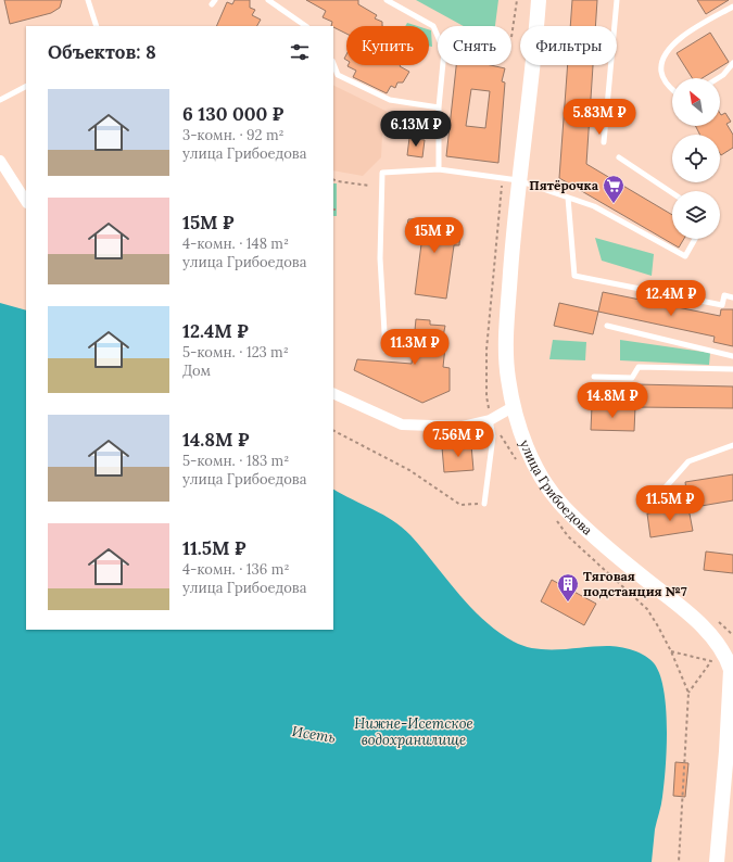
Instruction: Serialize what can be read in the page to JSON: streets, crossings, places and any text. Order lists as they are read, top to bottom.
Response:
{
  "streets": {
    "main road": ["улица Грибоедова"]
  },
  "water": ["Нижне-Исетское водохранилище", "Исеть"],
  "places": {
    "supermarket": ["Пятёрочка"],
    "building": ["Тяговая подстанция №7"]
  },
  "north": "top left",
  "page": {
    "chip": ["Купить", "Снять", "Фильтры"],
    "heading": "Объектов: 8",
    "list": [
      {
        "name": "6 130 000 ₽",
        "note": "3-комн. · 92 m² · улица Грибоедова"
      },
      {
        "name": "15M ₽",
        "note": "4-комн. · 148 m² · улица Грибоедова"
      },
      {
        "name": "12.4M ₽",
        "note": "5-комн. · 123 m² · Дом"
      },
      {
        "name": "14.8M ₽",
        "note": "5-комн. · 183 m² · улица Грибоедова"
      },
      {
        "name": "11.5M ₽",
        "note": "4-комн. · 136 m² · улица Грибоедова"
      }
    ],
    "price": [
      "5.83M ₽",
      "6.13M ₽",
      "15M ₽",
      "12.4M ₽",
      "11.3M ₽",
      "14.8M ₽",
      "7.56M ₽",
      "11.5M ₽"
    ]
  }
}
